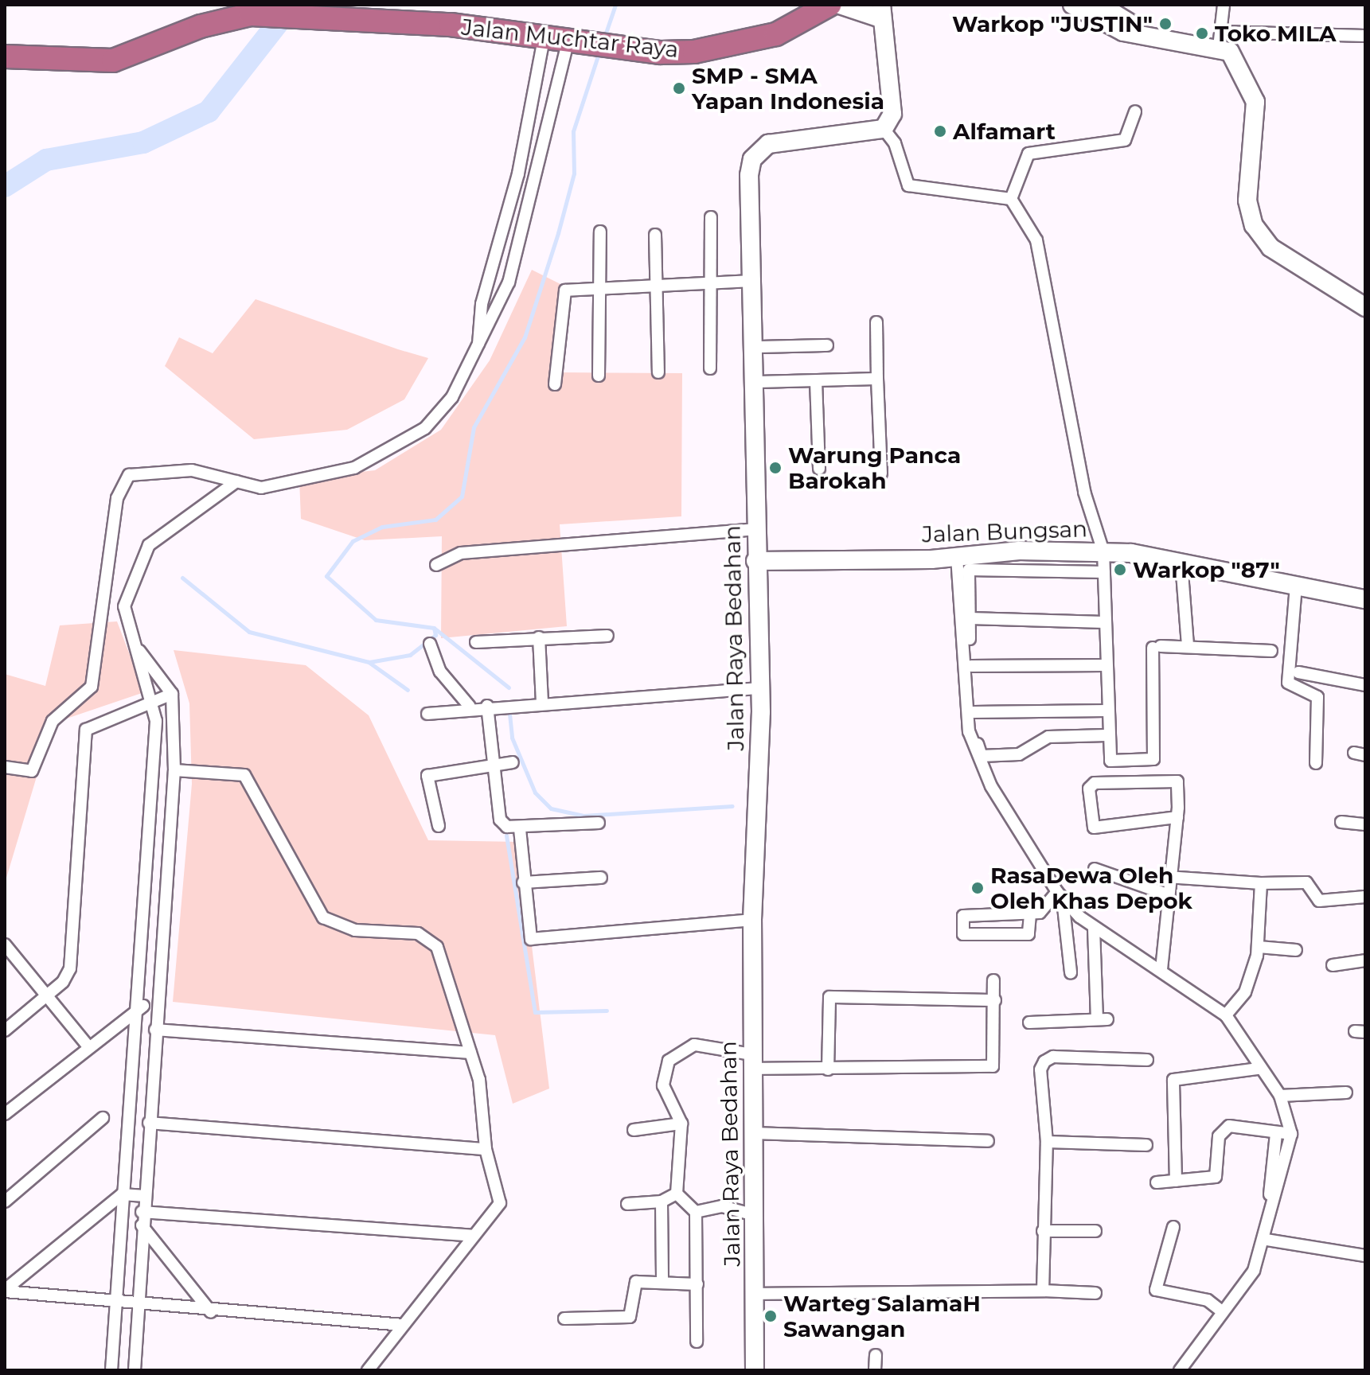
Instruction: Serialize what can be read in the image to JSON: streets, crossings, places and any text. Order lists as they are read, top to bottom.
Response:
{
  "streets": {
    "highway": ["Jalan Muchtar Raya"],
    "street": ["Jalan Bungsan", "Jalan Raya Bedahan"]
  },
  "crossings": [
    ["Jalan Bungsan", "Jalan Raya Bedahan"]
  ],
  "places": [
    "Warkop \"JUSTIN\"",
    "Toko MILA",
    "SMP - SMA Yapan Indonesia",
    "Alfamart",
    "Warung Panca Barokah",
    "Warkop \"87\"",
    "RasaDewa Oleh Oleh Khas Depok",
    "Warteg SalamaH Sawangan"
  ]
}
